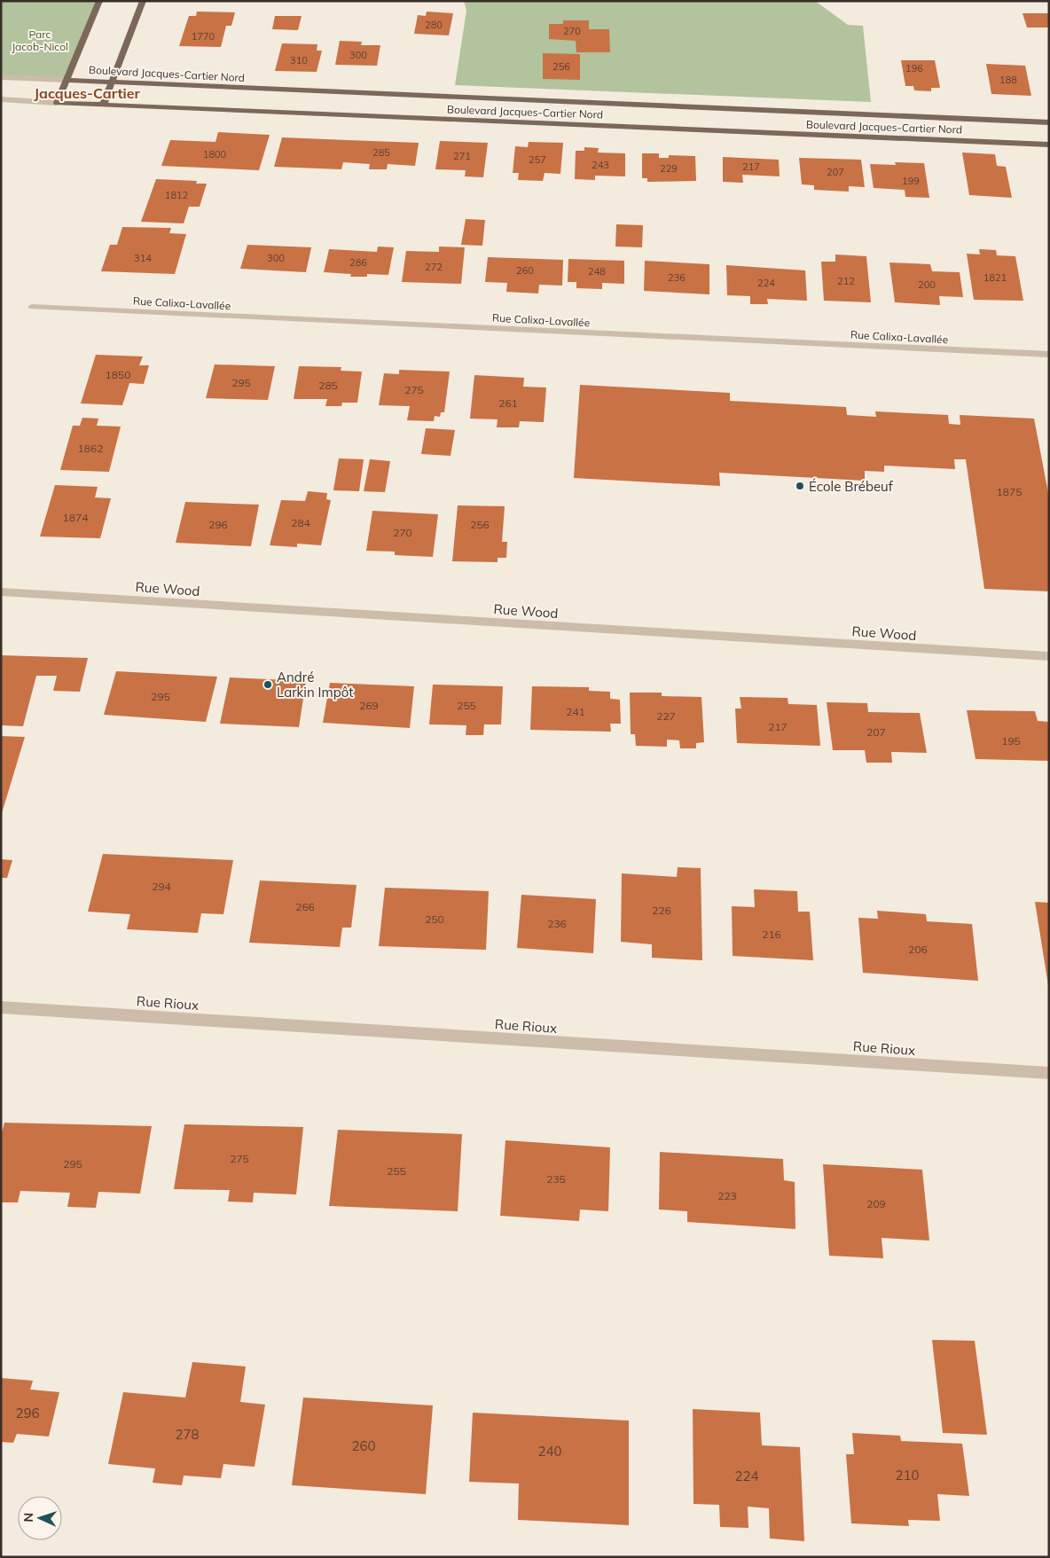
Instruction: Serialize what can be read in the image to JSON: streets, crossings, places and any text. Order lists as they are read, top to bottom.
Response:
{
  "streets": {
    "main road": ["Boulevard Jacques-Cartier Nord"],
    "street": ["Rue Calixa-Lavallée", "Rue Wood", "Rue Rioux"]
  },
  "districts": ["Jacques-Cartier"],
  "parks": ["Parc Jacob-Nicol"],
  "places": ["École Brébeuf", "André Larkin Impôt"],
  "house_numbers": [
    "280",
    "270",
    "1770",
    "300",
    "310",
    "256",
    "196",
    "188",
    "285",
    "1800",
    "271",
    "257",
    "243",
    "217",
    "229",
    "207",
    "199",
    "1812",
    "314",
    "300",
    "286",
    "272",
    "260",
    "248",
    "236",
    "1821",
    "212",
    "224",
    "200",
    "1850",
    "295",
    "285",
    "275",
    "261",
    "1862",
    "1875",
    "1874",
    "284",
    "296",
    "256",
    "270",
    "295",
    "269",
    "255",
    "241",
    "227",
    "217",
    "207",
    "195",
    "294",
    "266",
    "226",
    "250",
    "236",
    "216",
    "206",
    "275",
    "295",
    "255",
    "235",
    "223",
    "209",
    "296",
    "278",
    "260",
    "240",
    "210",
    "224"
  ],
  "north": "left"
}
